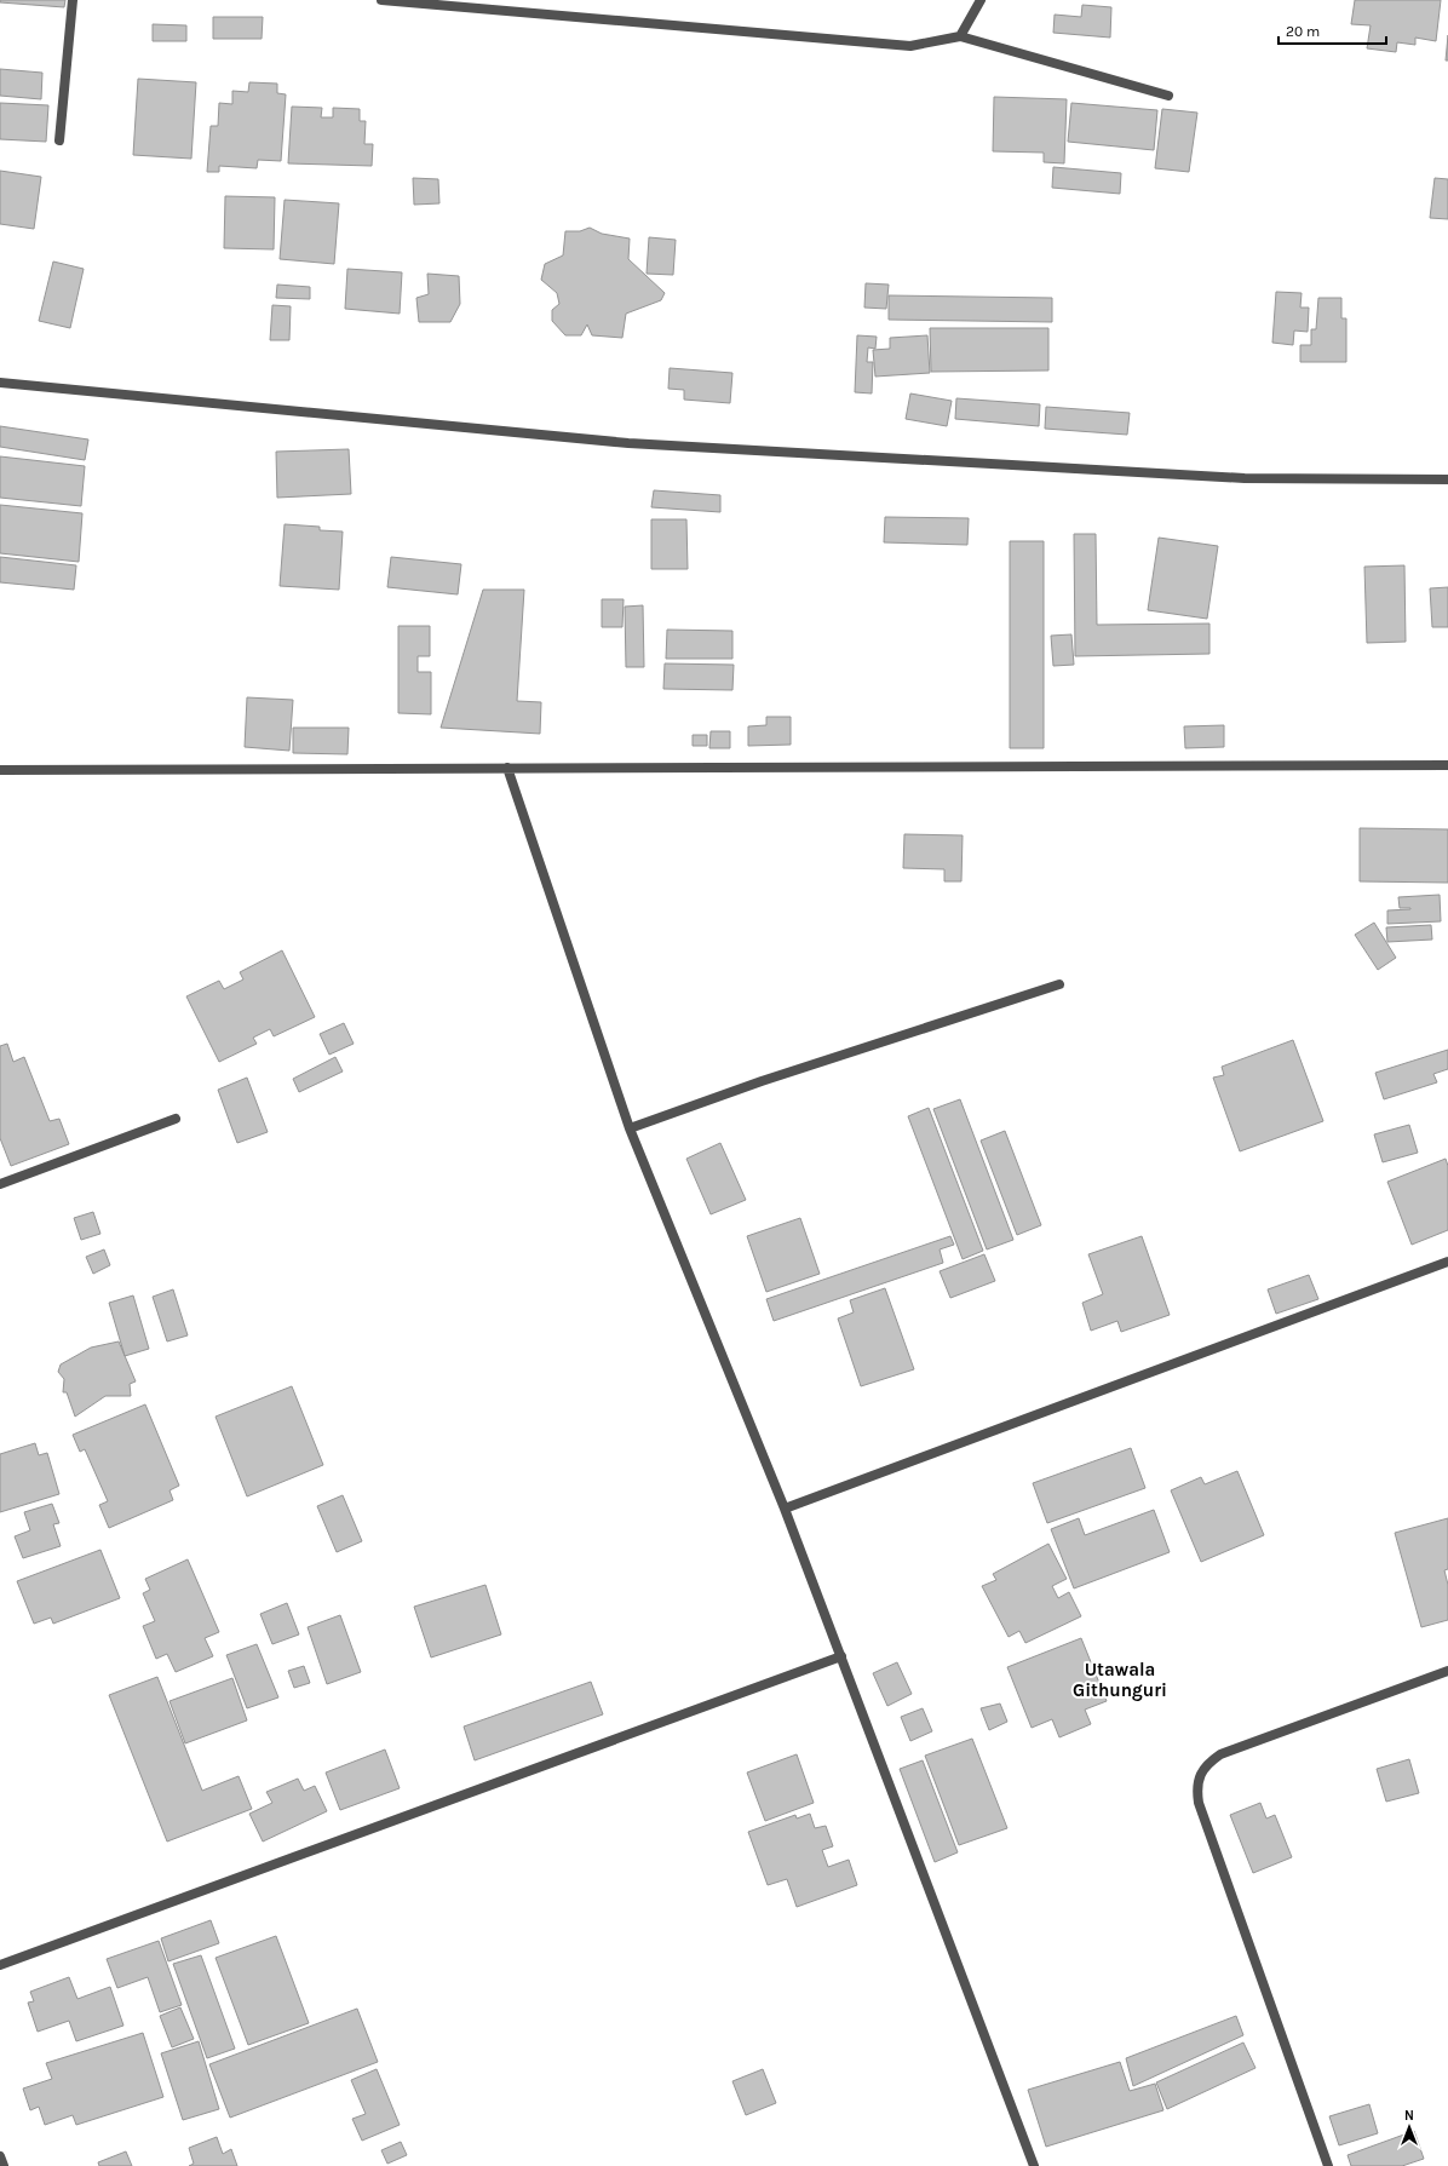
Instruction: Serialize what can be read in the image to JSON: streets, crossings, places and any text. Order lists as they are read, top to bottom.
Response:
{
  "districts": ["Utawala Githunguri"],
  "scale_bar": "20 m",
  "north": "top"
}
